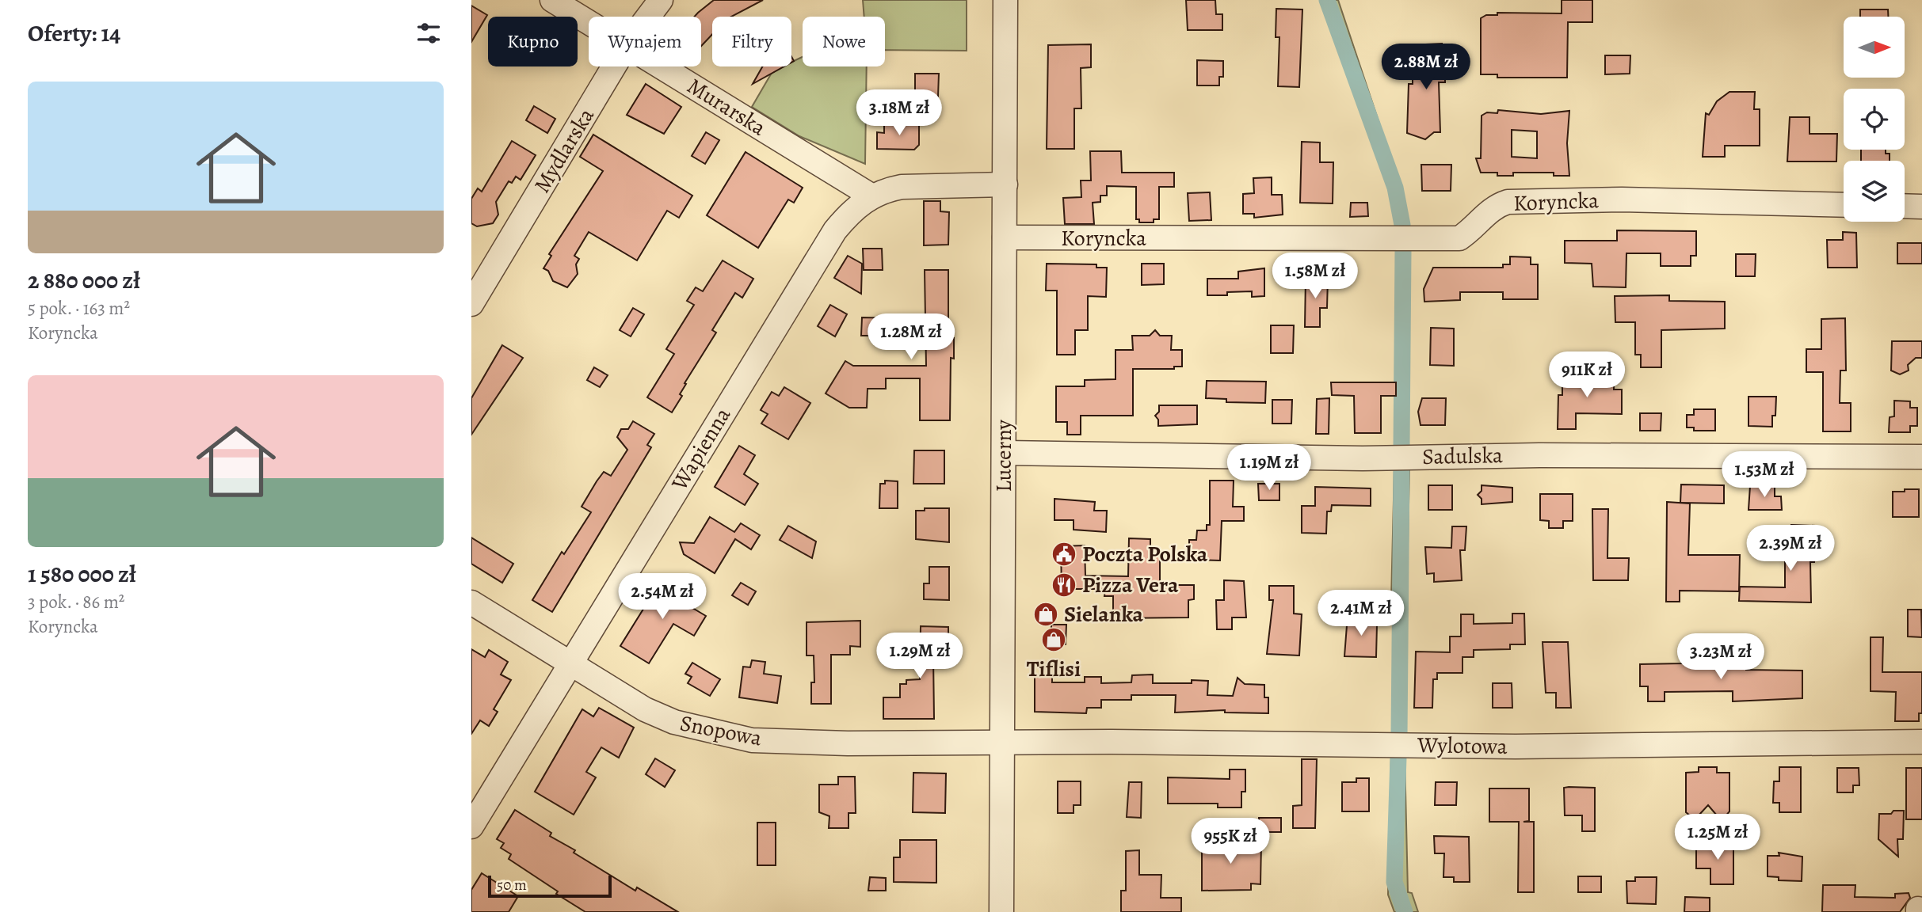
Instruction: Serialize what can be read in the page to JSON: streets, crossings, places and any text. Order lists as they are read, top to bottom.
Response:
{
  "streets": {
    "street": [
      "Murarska",
      "Mydlarska",
      "Koryncka",
      "Wapienna",
      "Lucerny",
      "Sadulska",
      "Snopowa",
      "Wylotowa"
    ]
  },
  "crossings": [
    ["Murarska", "Wapienna"],
    ["Koryncka", "Lucerny"],
    ["Wapienna", "Lucerny"],
    ["Wapienna", "Snopowa"],
    ["Lucerny", "Sadulska"],
    ["Lucerny", "Snopowa"],
    ["Lucerny", "Wylotowa"],
    ["Snopowa", "Wylotowa"]
  ],
  "places": {
    "public building": ["Poczta Polska"],
    "restaurant": ["Pizza Vera"],
    "shop": ["Sielanka", "Tiflisi"]
  },
  "scale_bar": "50 m",
  "north": "right",
  "page": {
    "heading": "Oferty: 14",
    "chip": [
      "Kupno",
      "Wynajem",
      "Filtry",
      "Nowe"
    ],
    "price": [
      "2.88M zł",
      "3.18M zł",
      "1.58M zł",
      "1.28M zł",
      "911K zł",
      "1.19M zł",
      "1.53M zł",
      "2.39M zł",
      "2.54M zł",
      "2.41M zł",
      "1.29M zł",
      "3.23M zł",
      "1.25M zł",
      "955K zł"
    ],
    "list": [
      {
        "name": "2 880 000 zł",
        "note": "5 pok. · 163 m² · Koryncka"
      },
      {
        "name": "1 580 000 zł",
        "note": "3 pok. · 86 m² · Koryncka"
      }
    ],
    "scale": "50 m"
  }
}
